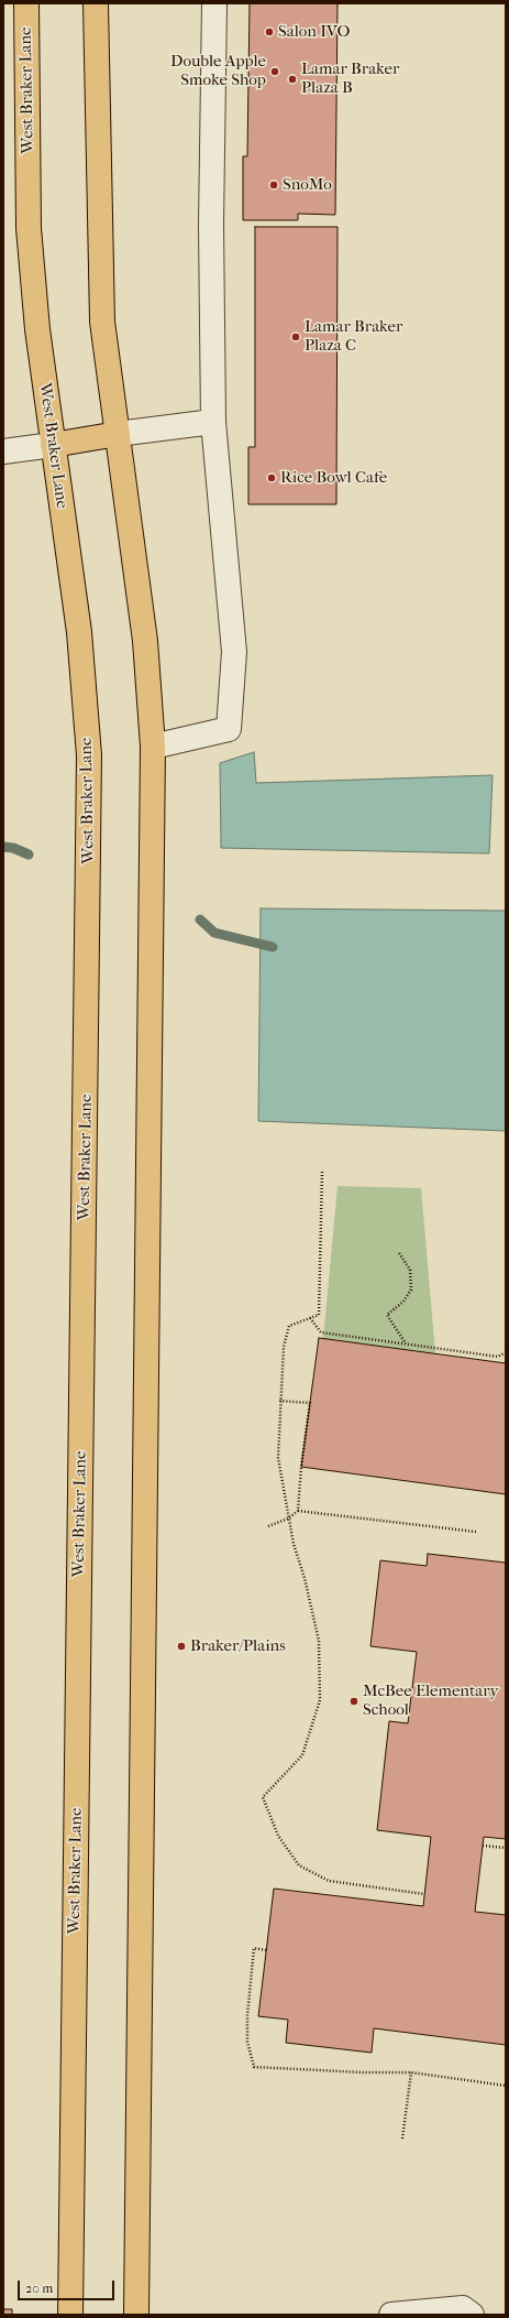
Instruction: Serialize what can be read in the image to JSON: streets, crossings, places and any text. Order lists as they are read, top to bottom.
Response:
{
  "streets": {
    "main road": ["West Braker Lane"]
  },
  "places": [
    "Salon IVO",
    "Double Apple Smoke Shop",
    "Lamar Braker Plaza B",
    "SnoMo",
    "Lamar Braker Plaza C",
    "Rice Bowl Cafe",
    "Braker/Plains",
    "McBee Elementary School"
  ],
  "scale_bar": "20 m"
}
